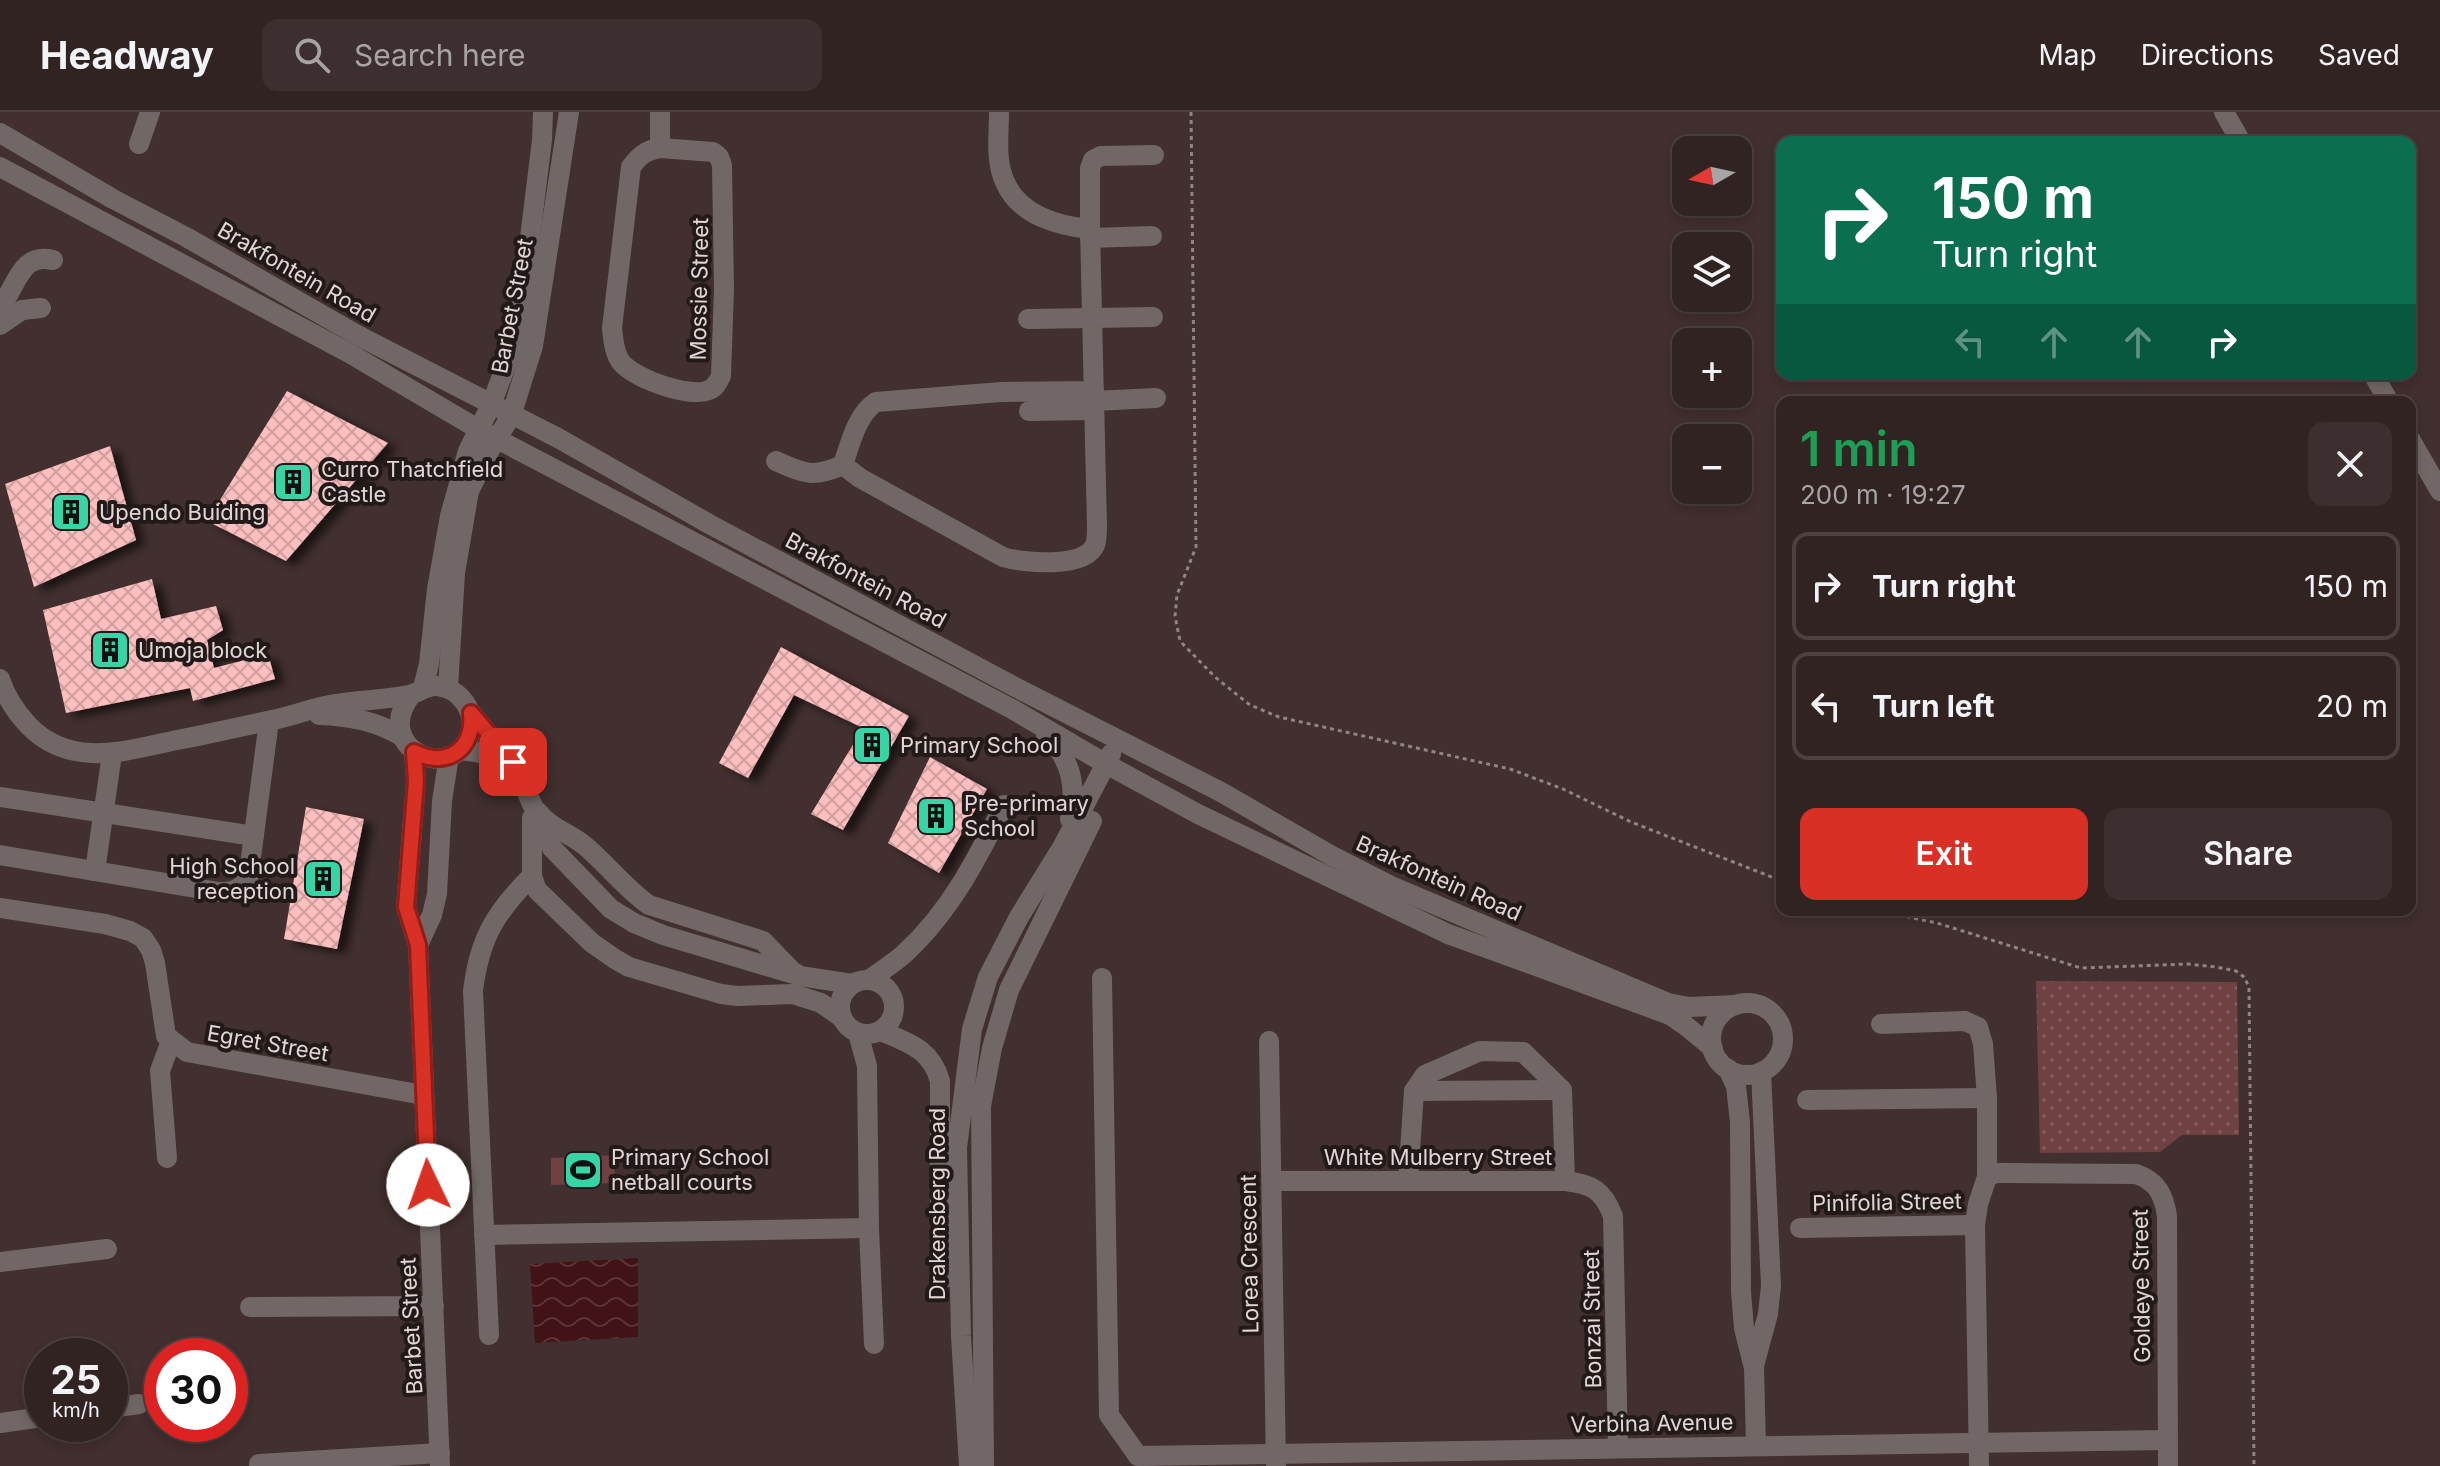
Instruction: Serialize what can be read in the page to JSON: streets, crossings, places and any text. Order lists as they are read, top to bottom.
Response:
{
  "streets": {
    "street": [
      "Brakfontein Road",
      "Mossie Street",
      "Barbet Street",
      "Egret Street",
      "White Mulberry Street",
      "Pinifolia Street",
      "Drakensberg Road",
      "Lorea Crescent",
      "Goldeye Street",
      "Bonzai Street",
      "Verbina Avenue"
    ]
  },
  "crossings": [
    ["Brakfontein Road", "Barbet Street"],
    ["Brakfontein Road", "Drakensberg Road"],
    ["Barbet Street", "Egret Street"],
    ["White Mulberry Street", "Lorea Crescent"],
    ["White Mulberry Street", "Bonzai Street"],
    ["Lorea Crescent", "Verbina Avenue"],
    ["Goldeye Street", "Verbina Avenue"],
    ["Bonzai Street", "Verbina Avenue"]
  ],
  "places": {
    "building": [
      "Curro Thatchfield Castle",
      "Upendo Buiding",
      "Umoja block",
      "Primary School",
      "Pre-primary School",
      "High School reception"
    ],
    "sports": ["Primary School netball courts"]
  },
  "north": "left",
  "page": {
    "header": "Headway",
    "search": "Search here",
    "nav": ["Map", "Directions", "Saved"],
    "map_buttons": ["+", "−"],
    "turn": ["150 m", "Turn right"],
    "heading": ["1 min", "200 m · 19:27"],
    "list": [
      {
        "name": "Turn right",
        "value": "150 m"
      },
      {
        "name": "Turn left",
        "value": "20 m"
      }
    ],
    "buttons": ["Exit", "Share"],
    "speed": "25 km/h",
    "limit": "30"
  }
}
